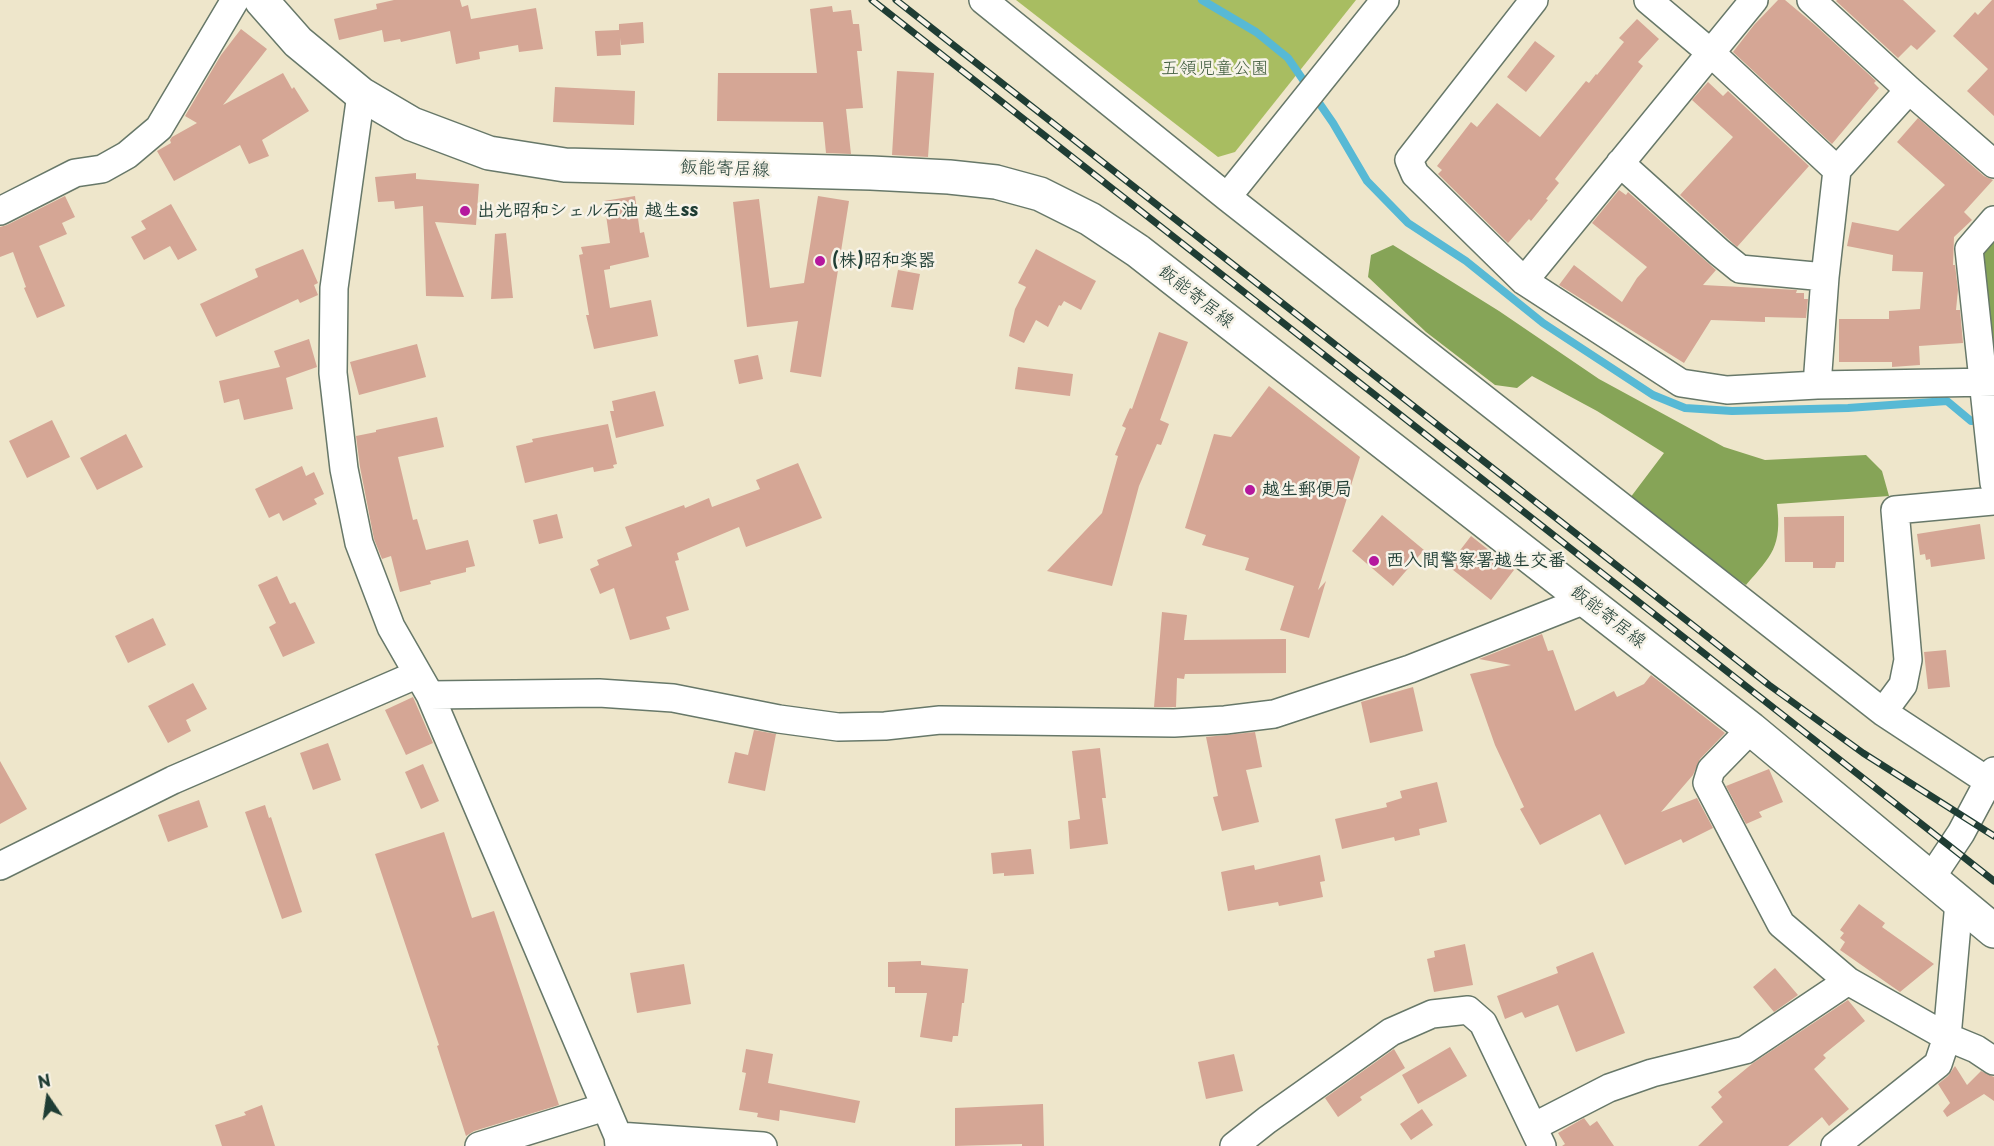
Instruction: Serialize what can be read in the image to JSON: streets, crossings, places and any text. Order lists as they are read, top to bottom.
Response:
{
  "streets": {
    "main road": ["飯能寄居線"]
  },
  "parks": ["五領児童公園"],
  "places": [
    "出光昭和シェル石油 越生ss",
    "(株)昭和楽器",
    "越生郵便局",
    "西入間警察署越生交番"
  ],
  "north": "top"
}
